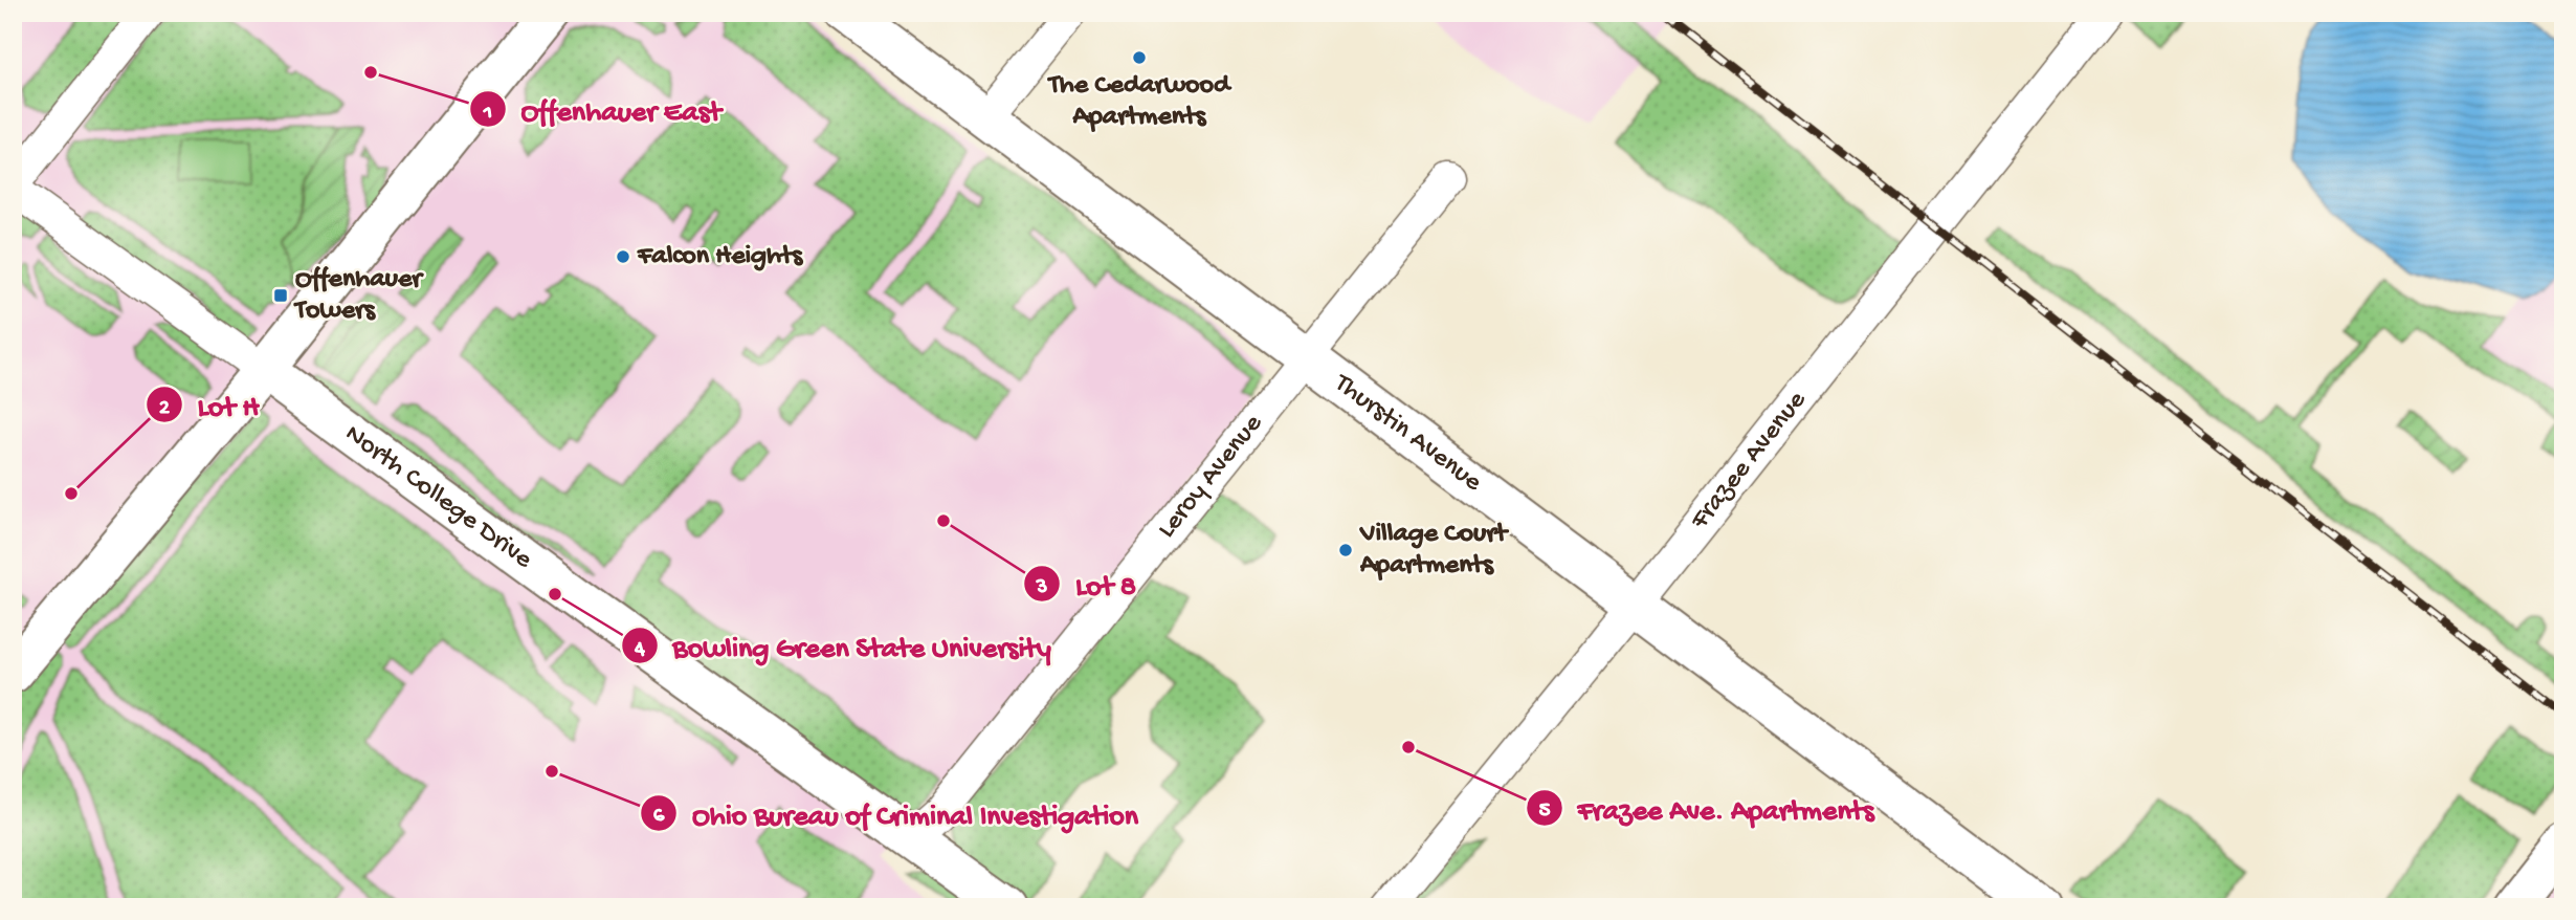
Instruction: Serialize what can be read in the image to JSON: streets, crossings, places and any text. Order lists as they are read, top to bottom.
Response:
{
  "streets": {
    "street": [
      "Thurstin Avenue",
      "Frazee Avenue",
      "Leroy Avenue",
      "North College Drive"
    ]
  },
  "crossings": [
    ["Thurstin Avenue", "Frazee Avenue"],
    ["Thurstin Avenue", "Leroy Avenue"],
    ["Leroy Avenue", "North College Drive"]
  ],
  "places": {
    "other": [
      "The Cedarwood Apartments",
      "Offenhauer East",
      "Falcon Heights",
      "Lot H",
      "Lot 8",
      "Village Court Apartments",
      "Bowling Green State University",
      "Frazee Ave. Apartments",
      "Ohio Bureau of Criminal Investigation"
    ],
    "transit": ["Offenhauer Towers"]
  }
}
